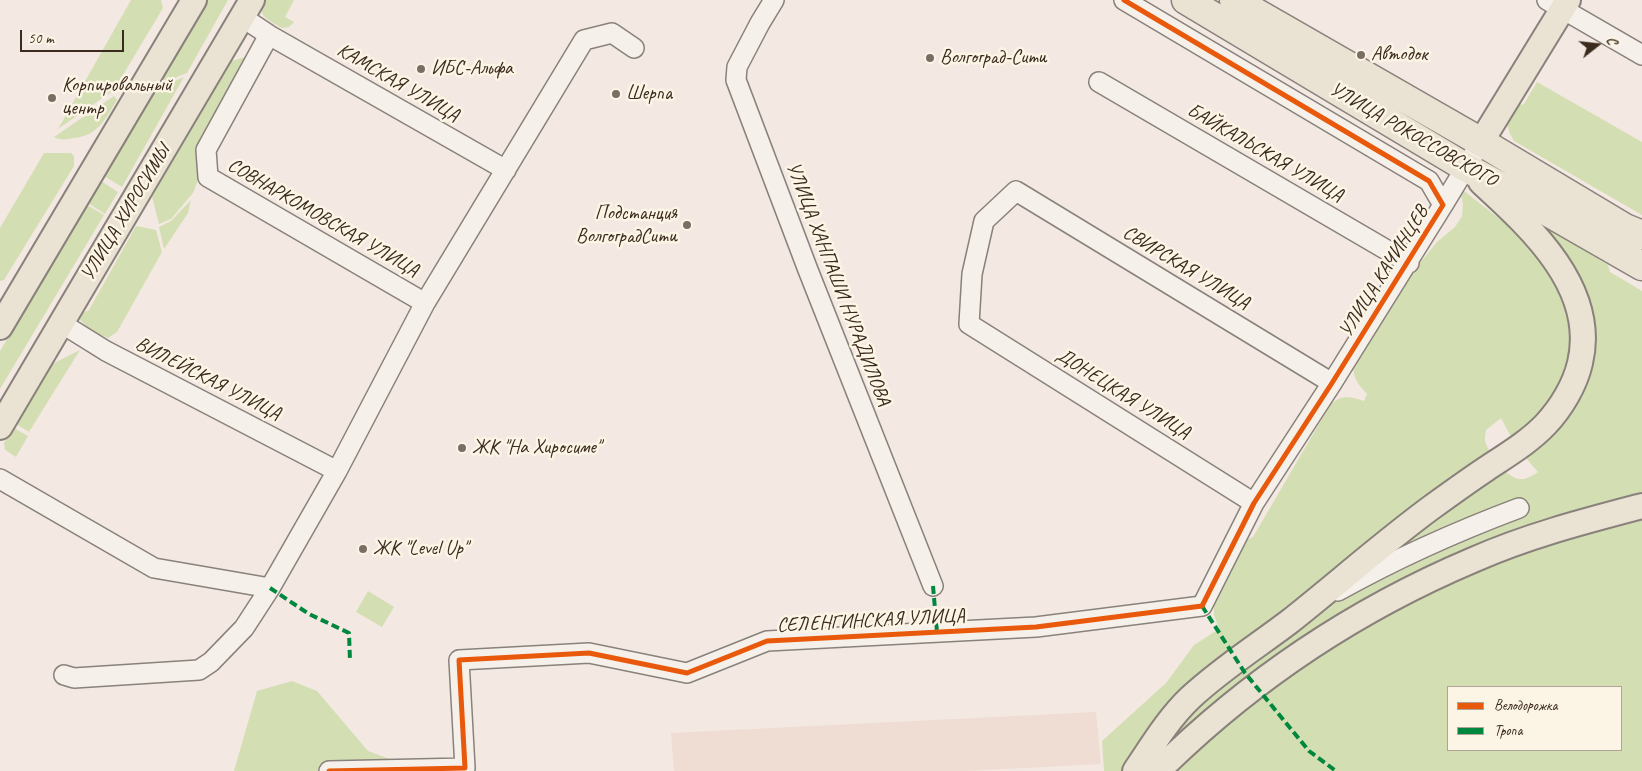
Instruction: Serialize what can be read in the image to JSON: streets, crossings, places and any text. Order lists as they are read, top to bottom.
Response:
{
  "streets": {
    "highway": ["УЛИЦА РОКОССОВСКОГО"],
    "main road": ["УЛИЦА ХИРОСИМЫ"],
    "street": [
      "КАМСКАЯ УЛИЦА",
      "БАЙКАЛЬСКАЯ УЛИЦА",
      "СОВНАРКОМОВСКАЯ УЛИЦА",
      "СВИРСКАЯ УЛИЦА",
      "УЛИЦА КАЧИНЦЕВ",
      "УЛИЦА ХАНПАШИ НУРАДИЛОВА",
      "ВИЛЕЙСКАЯ УЛИЦА",
      "ДОНЕЦКАЯ УЛИЦА",
      "СЕЛЕНГИНСКАЯ УЛИЦА"
    ]
  },
  "crossings": [
    ["КАМСКАЯ УЛИЦА", "СОВНАРКОМОВСКАЯ УЛИЦА"],
    ["БАЙКАЛЬСКАЯ УЛИЦА", "УЛИЦА КАЧИНЦЕВ"],
    ["УЛИЦА ХИРОСИМЫ", "ВИЛЕЙСКАЯ УЛИЦА"],
    ["СВИРСКАЯ УЛИЦА", "УЛИЦА КАЧИНЦЕВ"],
    ["СВИРСКАЯ УЛИЦА", "ДОНЕЦКАЯ УЛИЦА"],
    ["УЛИЦА КАЧИНЦЕВ", "ДОНЕЦКАЯ УЛИЦА"],
    ["УЛИЦА КАЧИНЦЕВ", "СЕЛЕНГИНСКАЯ УЛИЦА"]
  ],
  "places": [
    "Автодок",
    "Волгоград-Сити",
    "ИБС-Альфа",
    "Шерпа",
    "Корпировальный центр",
    "Подстанция ВолгоградСити",
    "ЖК \"На Хиросиме\"",
    "ЖК \"Level Up\""
  ],
  "legend": ["Велодорожка", "Тропа"],
  "scale_bar": "50 m",
  "north": "right"
}
